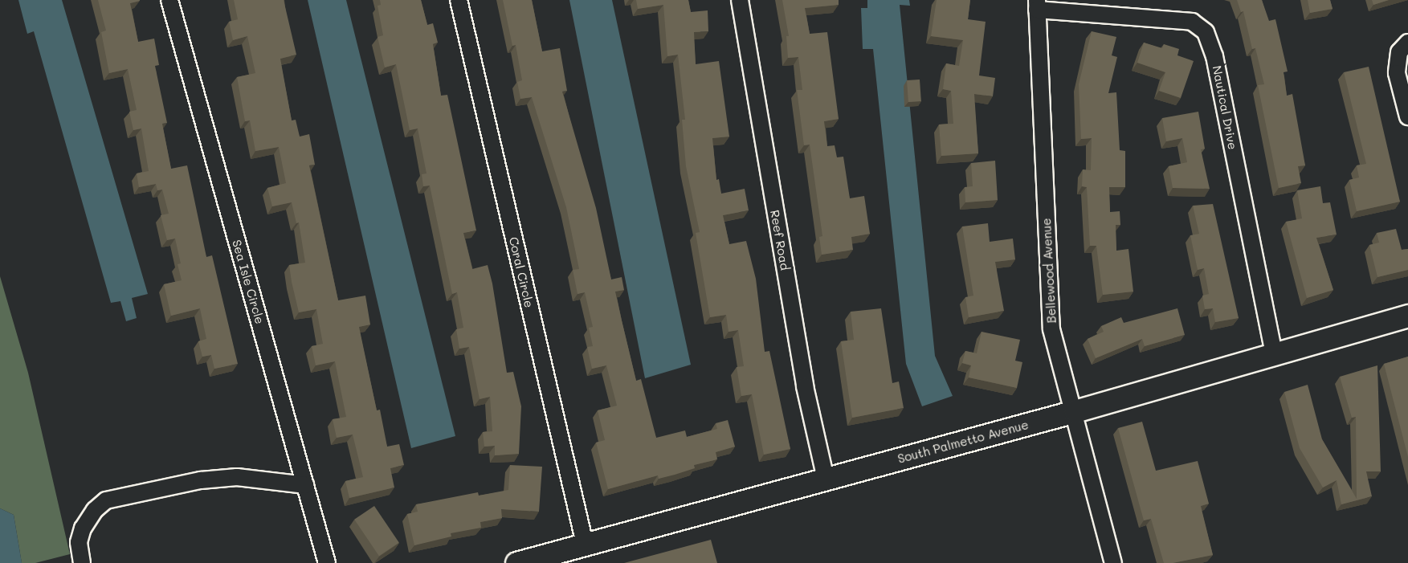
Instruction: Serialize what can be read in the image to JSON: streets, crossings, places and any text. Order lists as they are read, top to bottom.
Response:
{
  "streets": {
    "street": [
      "Nautical Drive",
      "Reef Road",
      "Bellewood Avenue",
      "Coral Circle",
      "Sea Isle Circle",
      "South Palmetto Avenue"
    ]
  },
  "crossings": [
    ["Nautical Drive", "Bellewood Avenue"],
    ["Nautical Drive", "South Palmetto Avenue"],
    ["Reef Road", "South Palmetto Avenue"],
    ["Bellewood Avenue", "South Palmetto Avenue"],
    ["Coral Circle", "South Palmetto Avenue"]
  ]
}
